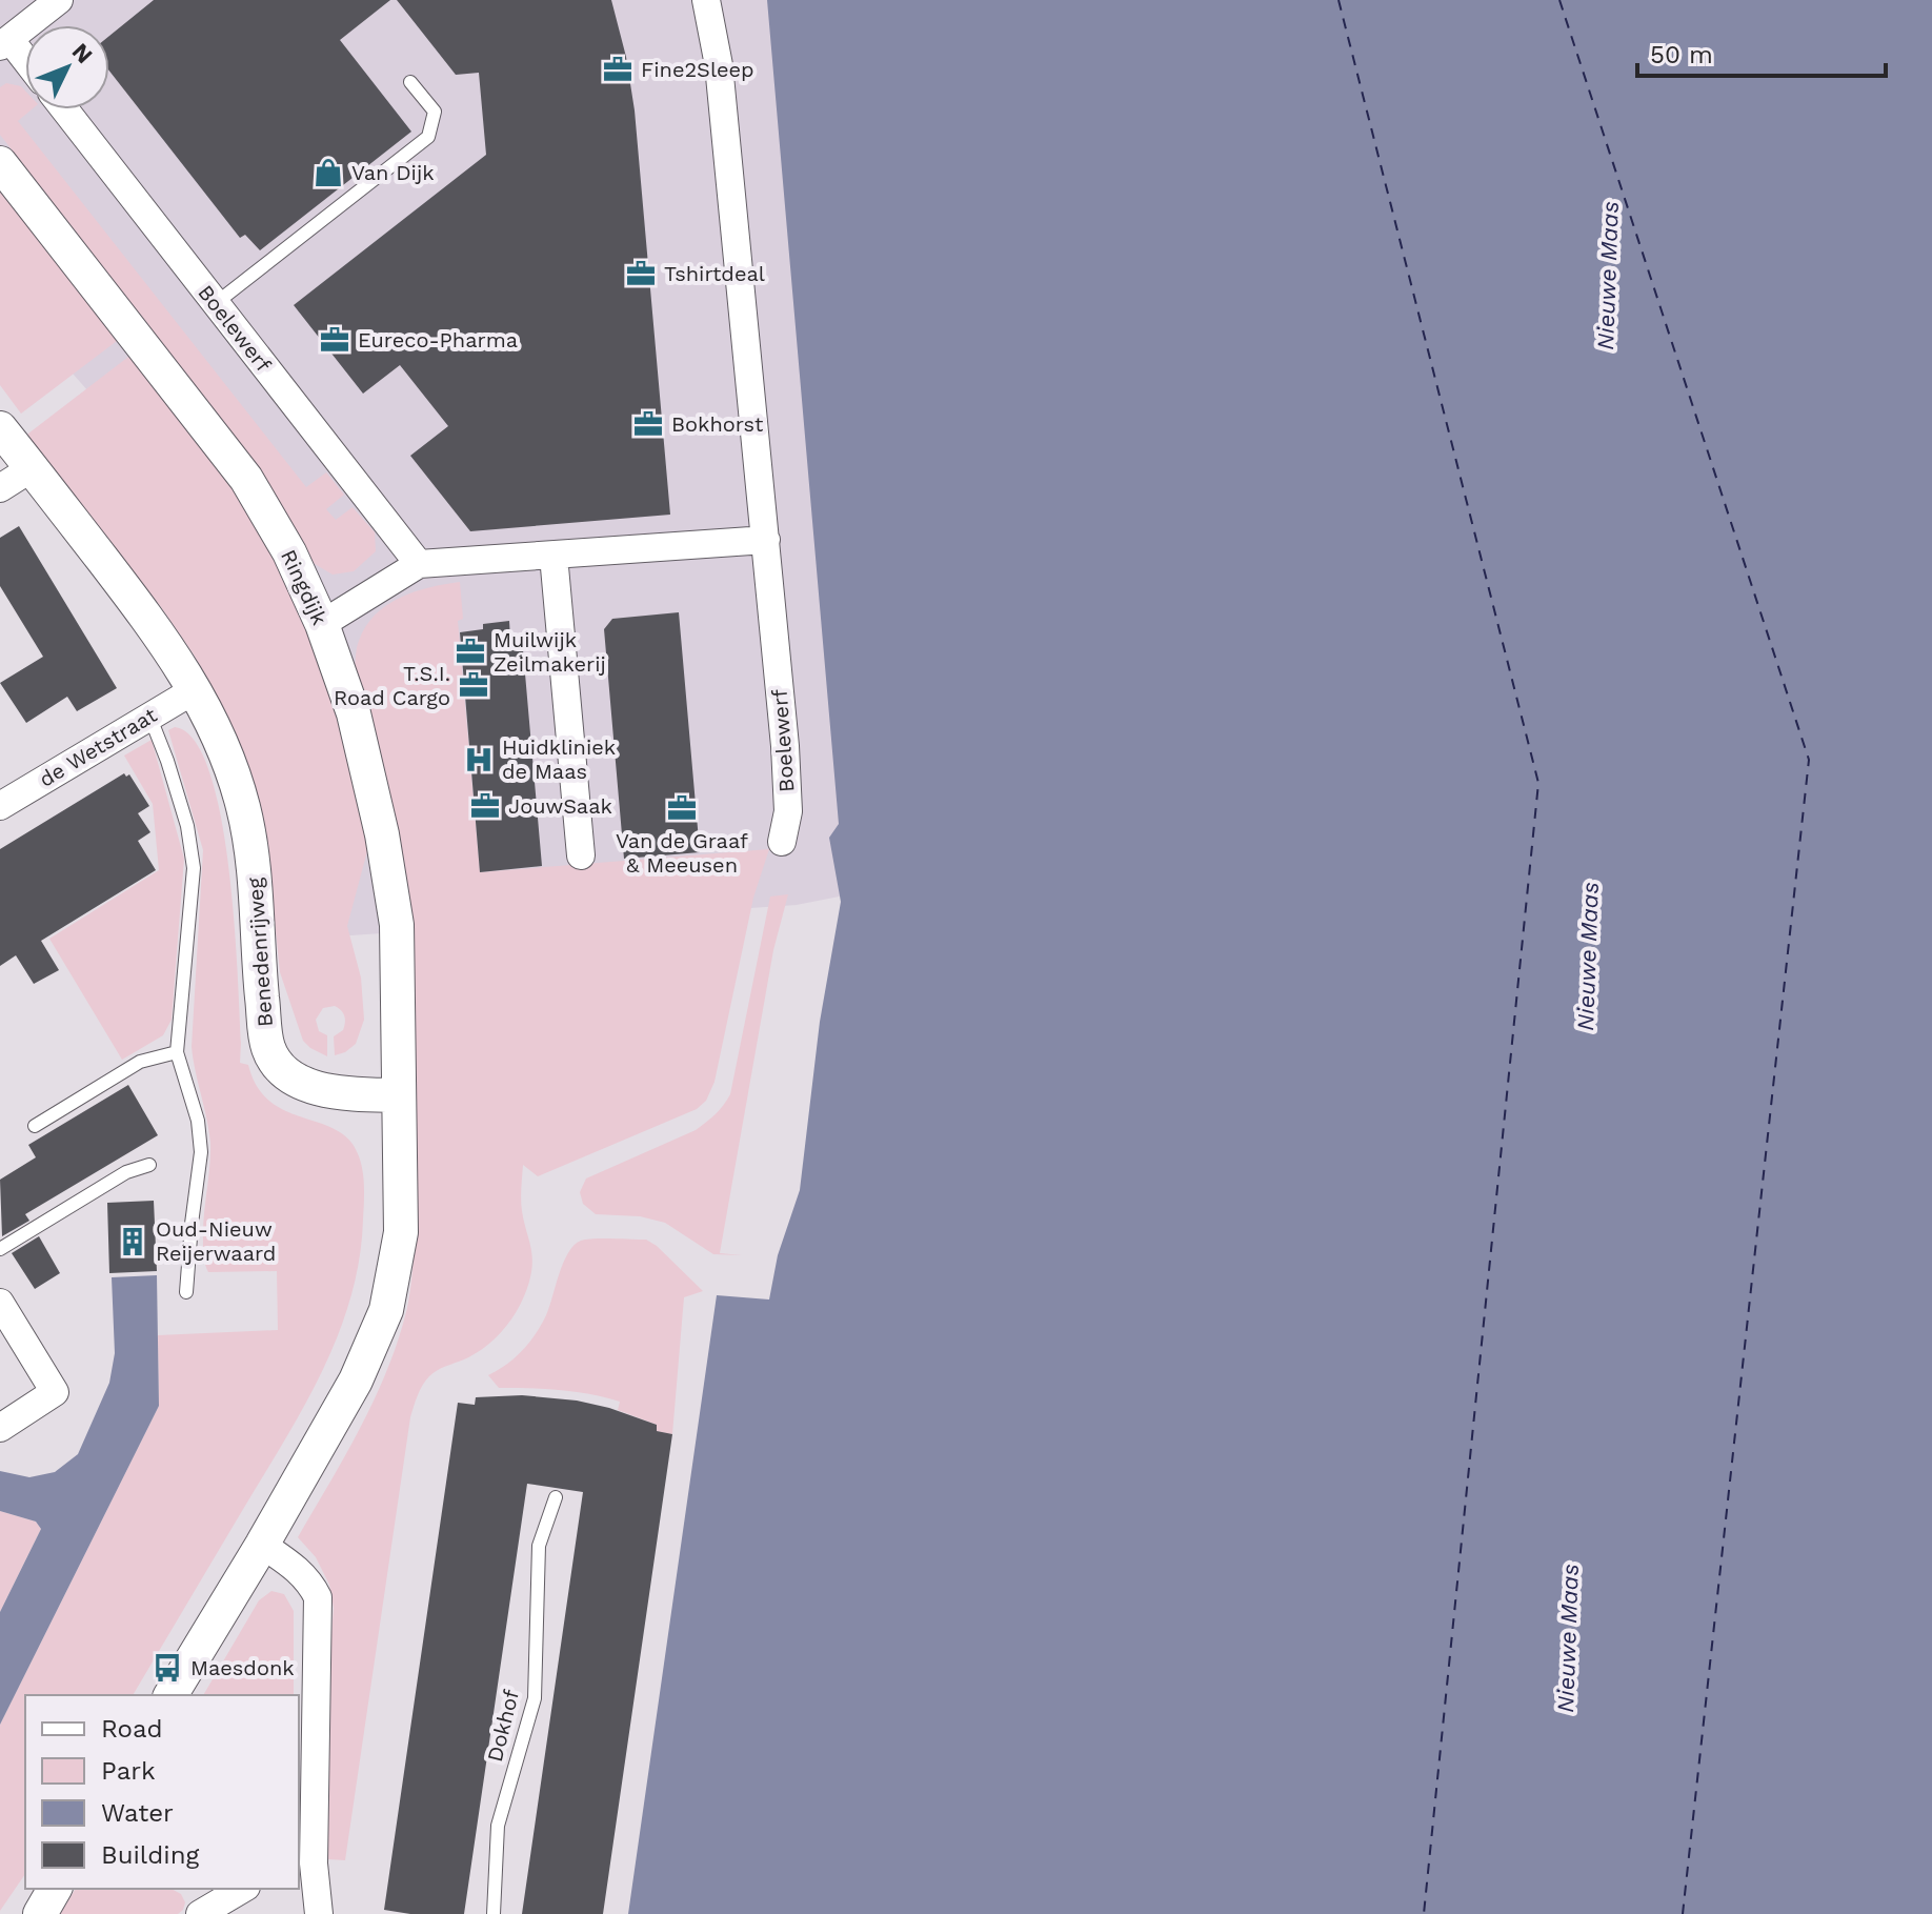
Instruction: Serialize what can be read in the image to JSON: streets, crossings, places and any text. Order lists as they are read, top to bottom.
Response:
{
  "streets": {
    "street": [
      "Boelewerf",
      "Ringdijk",
      "de Wetstraat",
      "Benedenrijweg"
    ],
    "lane": ["Dokhof"]
  },
  "crossings": [
    ["Ringdijk", "Benedenrijweg"],
    ["de Wetstraat", "Benedenrijweg"]
  ],
  "water": ["Nieuwe Maas"],
  "places": {
    "office": [
      "Fine2Sleep",
      "Tshirtdeal",
      "Eureco-Pharma",
      "Bokhorst",
      "Muilwijk Zeilmakerij",
      "T.S.I. Road Cargo",
      "JouwSaak",
      "Van de Graaf & Meeusen"
    ],
    "shop": ["Van Dijk"],
    "hospital": ["Huidkliniek de Maas"],
    "building": ["Oud-Nieuw Reijerwaard"],
    "bus stop": ["Maesdonk"]
  },
  "legend": [
    "Road",
    "Park",
    "Water",
    "Building"
  ],
  "scale_bar": "50 m",
  "north": "top right"
}
